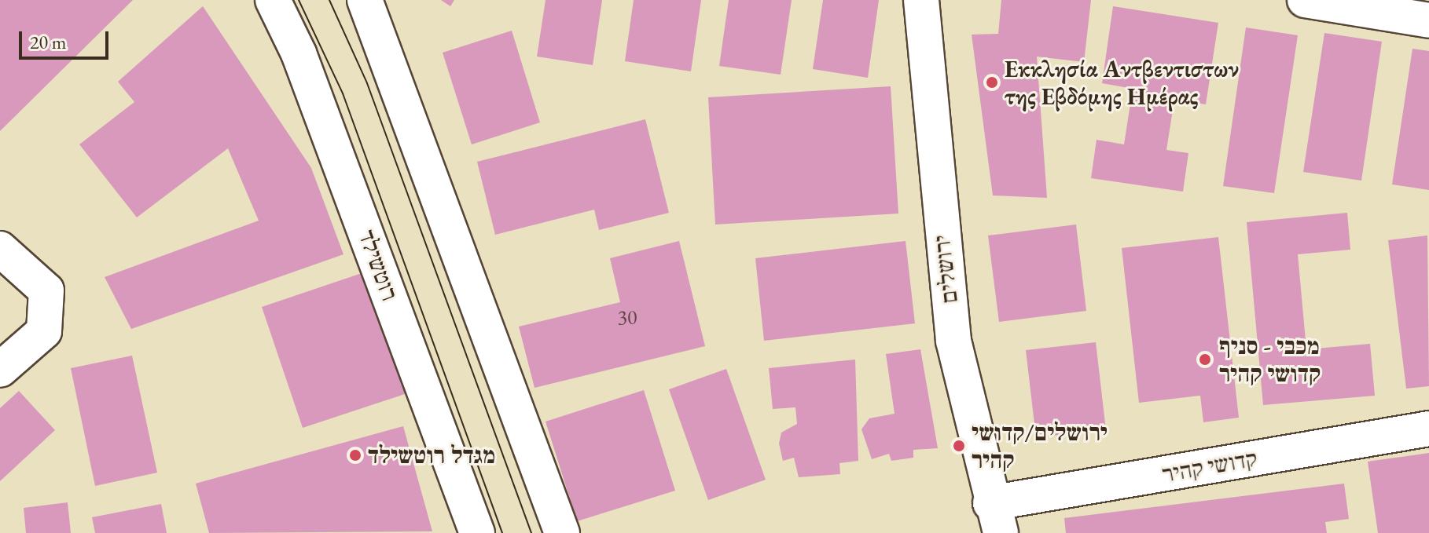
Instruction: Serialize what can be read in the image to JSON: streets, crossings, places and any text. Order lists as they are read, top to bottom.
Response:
{
  "streets": {
    "street": ["רוטשילד", "ירושלים", "קדושי קהיר"]
  },
  "crossings": [
    ["ירושלים", "קדושי קהיר"]
  ],
  "places": [
    "Εκκλησία Αντβεντιστων της Εβδόμης Ημέρας",
    "מכבי - סניף קדושי קהיר",
    "ירושלים/קדושי קהיר",
    "מגדל רוטשילד"
  ],
  "house_numbers": ["30"],
  "scale_bar": "20 m"
}
